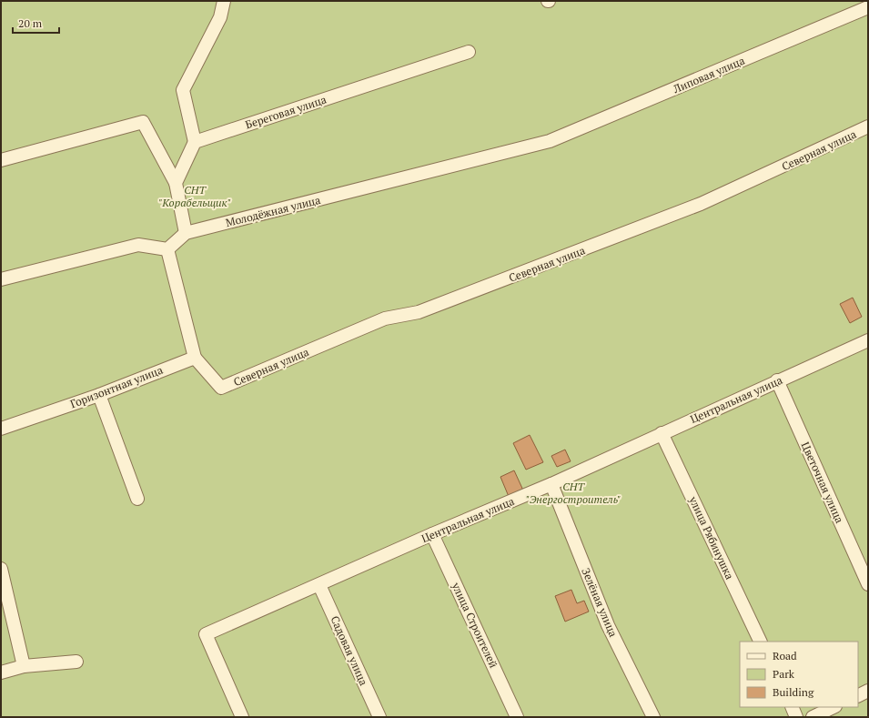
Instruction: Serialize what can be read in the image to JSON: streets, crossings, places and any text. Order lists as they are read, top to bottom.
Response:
{
  "streets": {
    "street": [
      "Липовая улица",
      "Береговая улица",
      "Северная улица",
      "Молодёжная улица",
      "Горизонтная улица",
      "Центральная улица",
      "Цветочная улица",
      "улица Рябинушка",
      "Зелёная улица",
      "улица Строителей",
      "Садовая улица"
    ]
  },
  "crossings": [
    ["Липовая улица", "Молодёжная улица"],
    ["Северная улица", "Горизонтная улица"],
    ["Центральная улица", "Цветочная улица"],
    ["Центральная улица", "улица Рябинушка"],
    ["Центральная улица", "Зелёная улица"],
    ["Центральная улица", "улица Строителей"],
    ["Центральная улица", "Садовая улица"]
  ],
  "parks": ["СНТ \"Корабельщик\"", "СНТ \"Энергостроитель\""],
  "legend": ["Road", "Park", "Building"],
  "scale_bar": "20 m"
}
